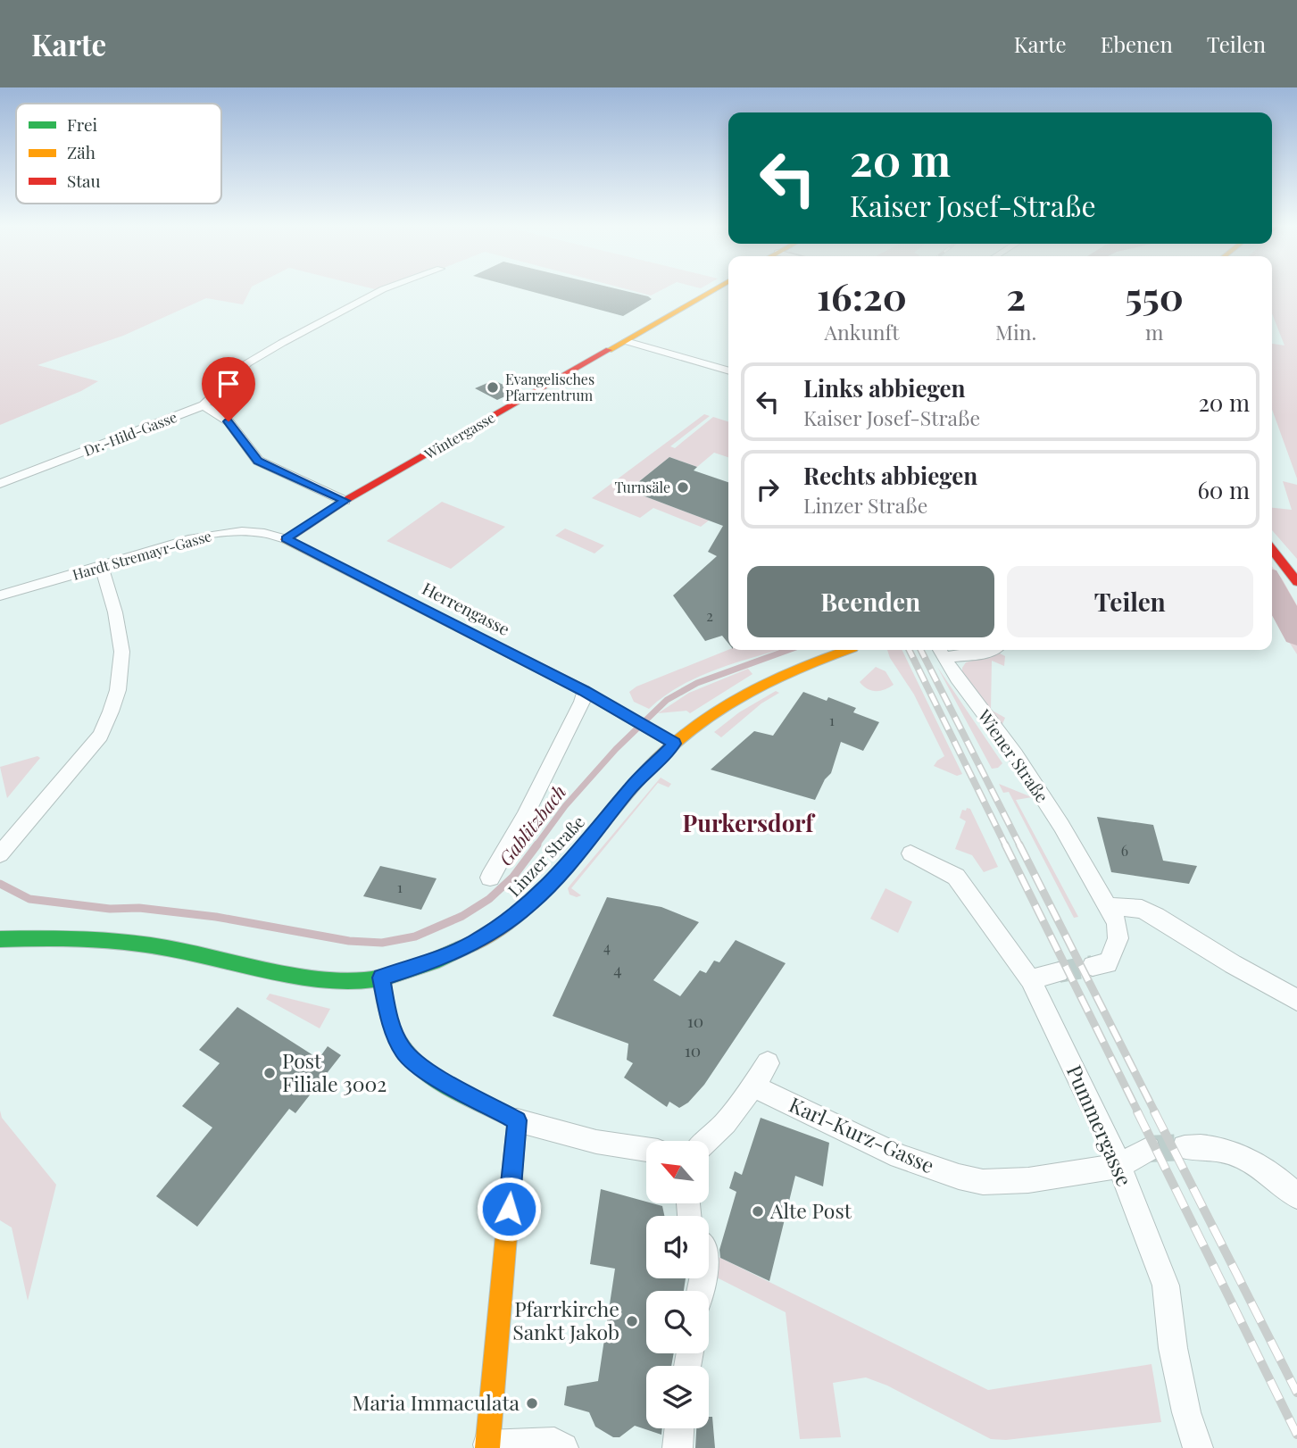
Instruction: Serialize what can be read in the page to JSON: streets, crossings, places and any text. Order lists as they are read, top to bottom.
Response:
{
  "streets": {
    "street": [
      "Dr.-Hild-Gasse",
      "Wintergasse",
      "Hardt Stremayr-Gasse",
      "Herrengasse",
      "Wiener Straße",
      "Linzer Straße",
      "Pummergasse",
      "Karl-Kurz-Gasse"
    ]
  },
  "crossings": [
    ["Wintergasse", "Hardt Stremayr-Gasse"],
    ["Wintergasse", "Herrengasse"],
    ["Hardt Stremayr-Gasse", "Herrengasse"],
    ["Herrengasse", "Linzer Straße"],
    ["Pummergasse", "Karl-Kurz-Gasse"]
  ],
  "districts": ["Purkersdorf"],
  "water": ["Gablitzbach"],
  "places": [
    "Evangelisches Pfarrzentrum",
    "Turnsäle",
    "Post Filiale 3002",
    "Alte Post",
    "Pfarrkirche Sankt Jakob",
    "Maria Immaculata"
  ],
  "house_numbers": [
    "2",
    "1",
    "6",
    "1",
    "4",
    "4",
    "10",
    "10"
  ],
  "legend": ["Frei", "Zäh", "Stau"],
  "north": "top left",
  "page": {
    "header": "Karte",
    "nav": ["Karte", "Ebenen", "Teilen"],
    "turn": ["20 m", "Kaiser Josef-Straße"],
    "eta": [
      "16:20",
      "Ankunft",
      "2",
      "Min.",
      "550",
      "m"
    ],
    "list": [
      {
        "name": "Links abbiegen",
        "note": "Kaiser Josef-Straße",
        "value": "20 m"
      },
      {
        "name": "Rechts abbiegen",
        "note": "Linzer Straße",
        "value": "60 m"
      }
    ],
    "buttons": ["Beenden", "Teilen"]
  }
}
